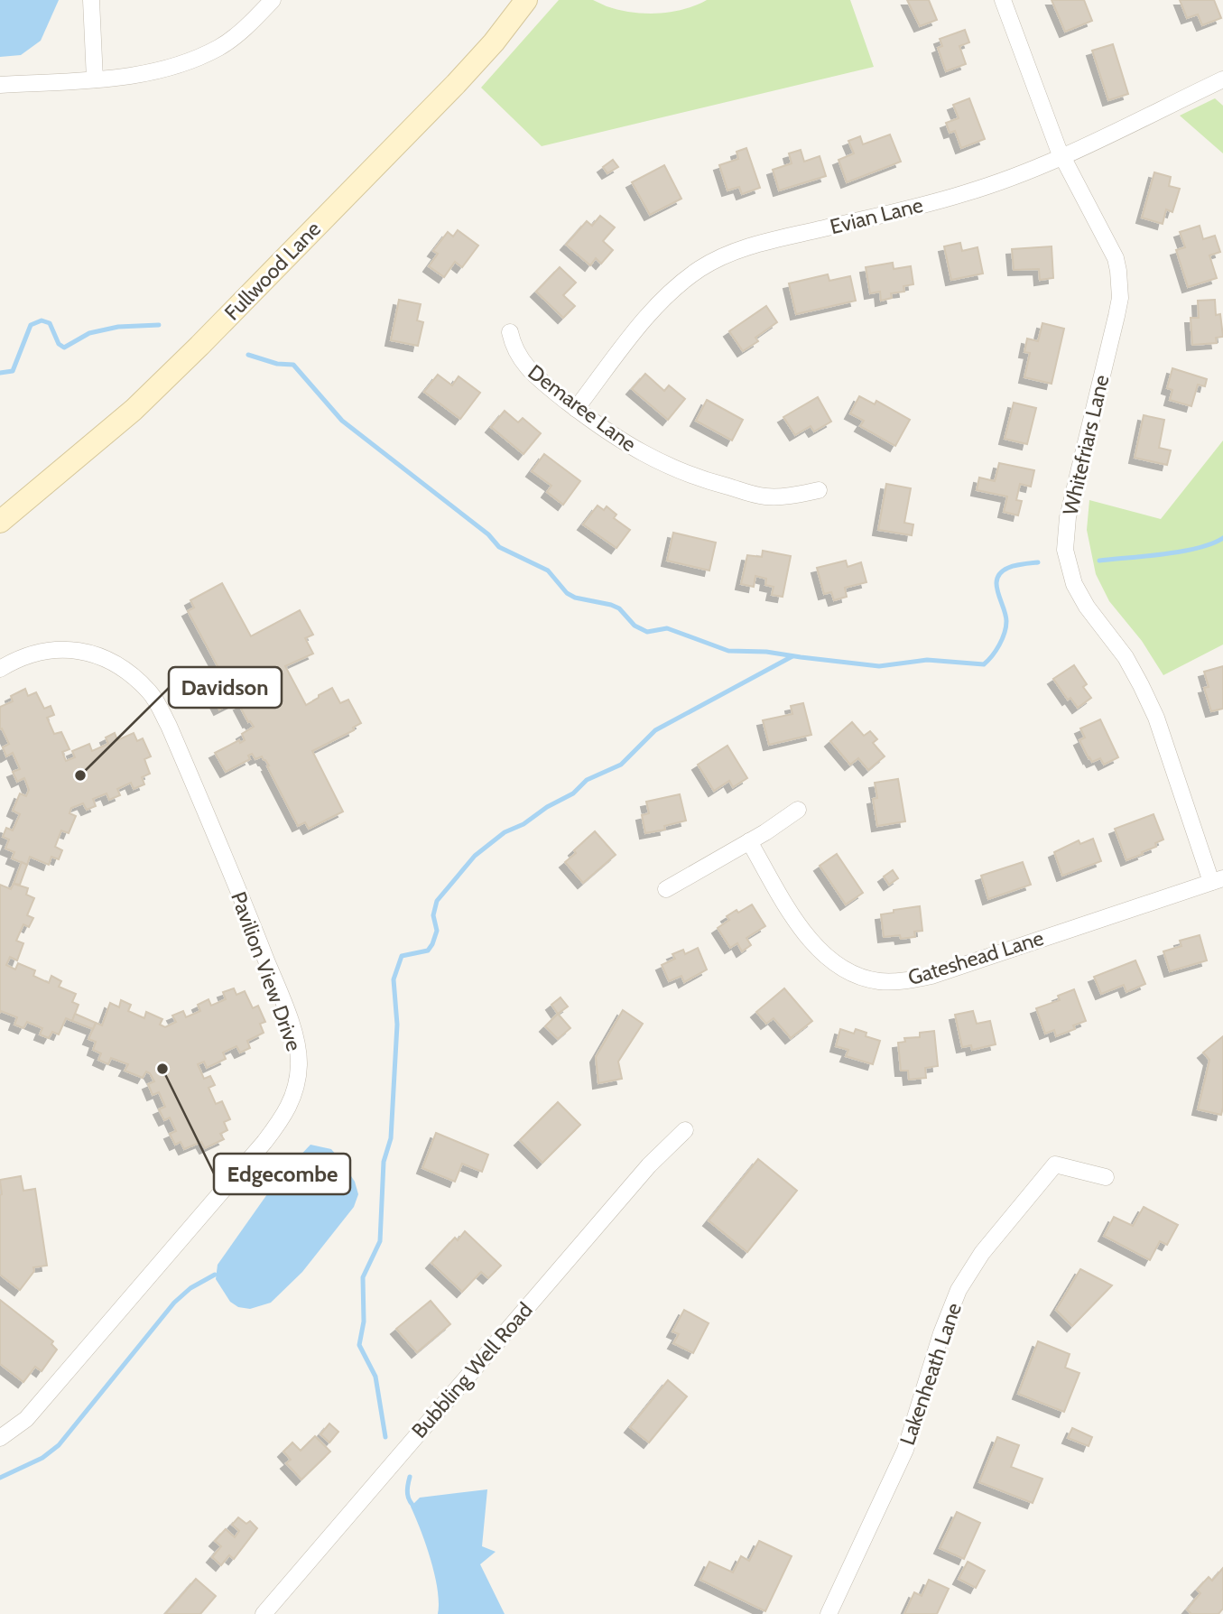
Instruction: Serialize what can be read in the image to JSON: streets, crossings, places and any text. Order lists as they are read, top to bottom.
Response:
{
  "streets": {
    "street": [
      "Evian Lane",
      "Fullwood Lane",
      "Demaree Lane",
      "Whitefriars Lane",
      "Gateshead Lane",
      "Pavilion View Drive",
      "Bubbling Well Road",
      "Lakenheath Lane"
    ]
  },
  "crossings": [
    ["Evian Lane", "Demaree Lane"],
    ["Evian Lane", "Whitefriars Lane"],
    ["Whitefriars Lane", "Gateshead Lane"]
  ],
  "places": ["Davidson", "Edgecombe"]
}
